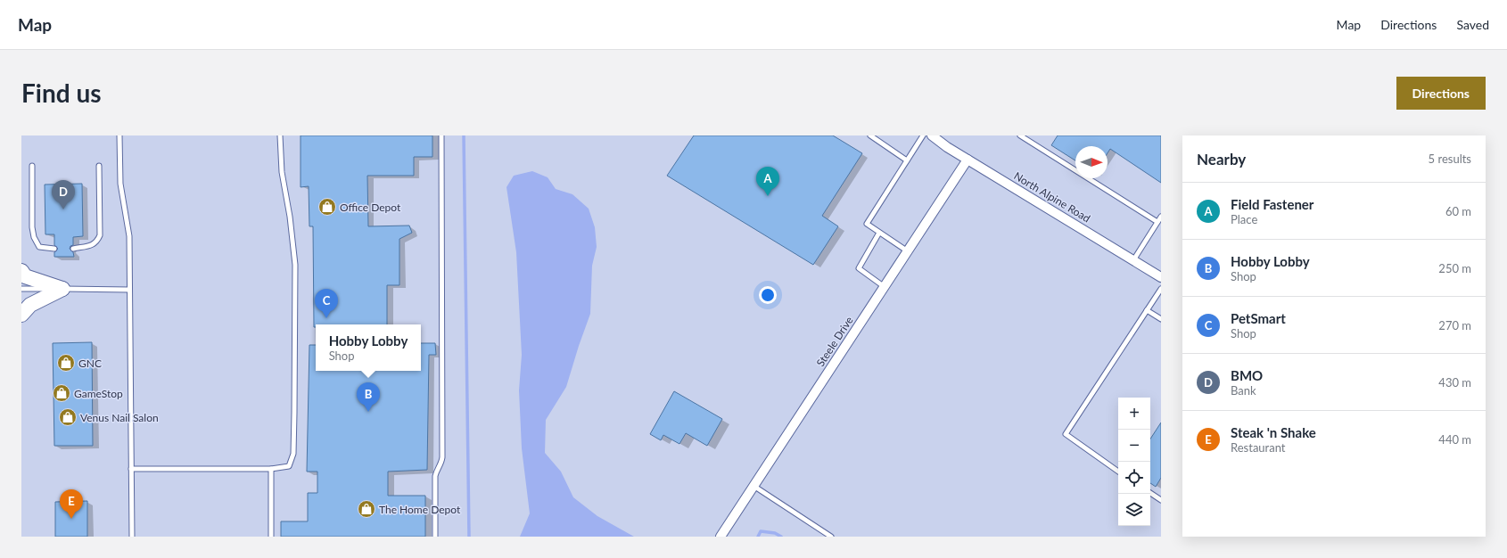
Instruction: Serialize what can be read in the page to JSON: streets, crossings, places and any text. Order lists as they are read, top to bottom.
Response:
{
  "streets": {
    "street": ["North Alpine Road", "Steele Drive"]
  },
  "crossings": [
    ["North Alpine Road", "Steele Drive"]
  ],
  "places": {
    "shop": [
      "Office Depot",
      "GNC",
      "GameStop",
      "Venus Nail Salon",
      "The Home Depot"
    ]
  },
  "north": "right",
  "page": {
    "header": "Map",
    "nav": ["Map", "Directions", "Saved"],
    "buttons": "Directions",
    "title": "Find us",
    "heading": ["Nearby", "5 results"],
    "pins": [
      "A",
      "D",
      "C",
      "B",
      "E"
    ],
    "list": [
      {
        "mark": "A",
        "name": "Field Fastener",
        "note": "Place",
        "value": "60 m"
      },
      {
        "mark": "B",
        "name": "Hobby Lobby",
        "note": "Shop",
        "value": "250 m"
      },
      {
        "mark": "C",
        "name": "PetSmart",
        "note": "Shop",
        "value": "270 m"
      },
      {
        "mark": "D",
        "name": "BMO",
        "note": "Bank",
        "value": "430 m"
      },
      {
        "mark": "E",
        "name": "Steak 'n Shake",
        "note": "Restaurant",
        "value": "440 m"
      }
    ],
    "popup": ["Hobby Lobby", "Shop"],
    "map_buttons": ["+", "−"]
  }
}
